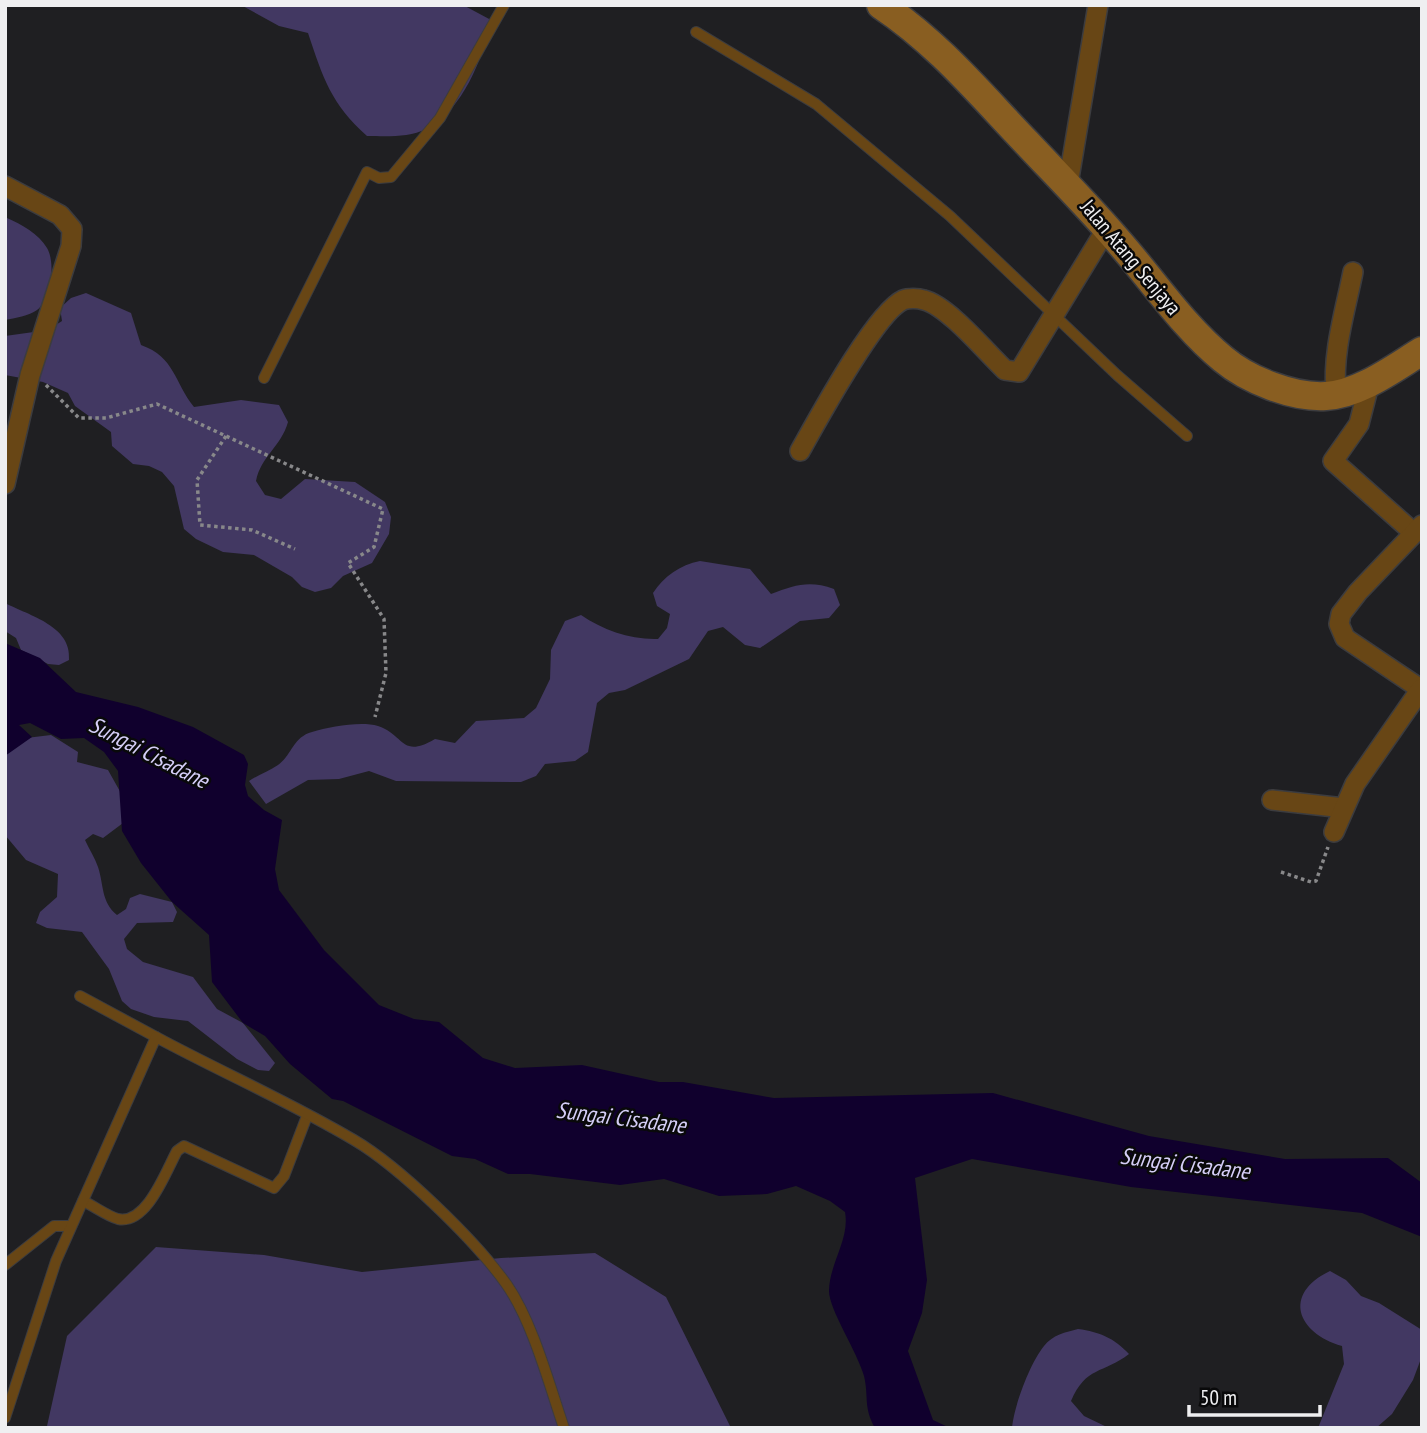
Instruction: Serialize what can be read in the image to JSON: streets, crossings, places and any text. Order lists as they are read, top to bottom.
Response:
{
  "streets": {
    "main road": ["Jalan Atang Senjaya"]
  },
  "water": ["Sungai Cisadane"],
  "scale_bar": "50 m"
}
